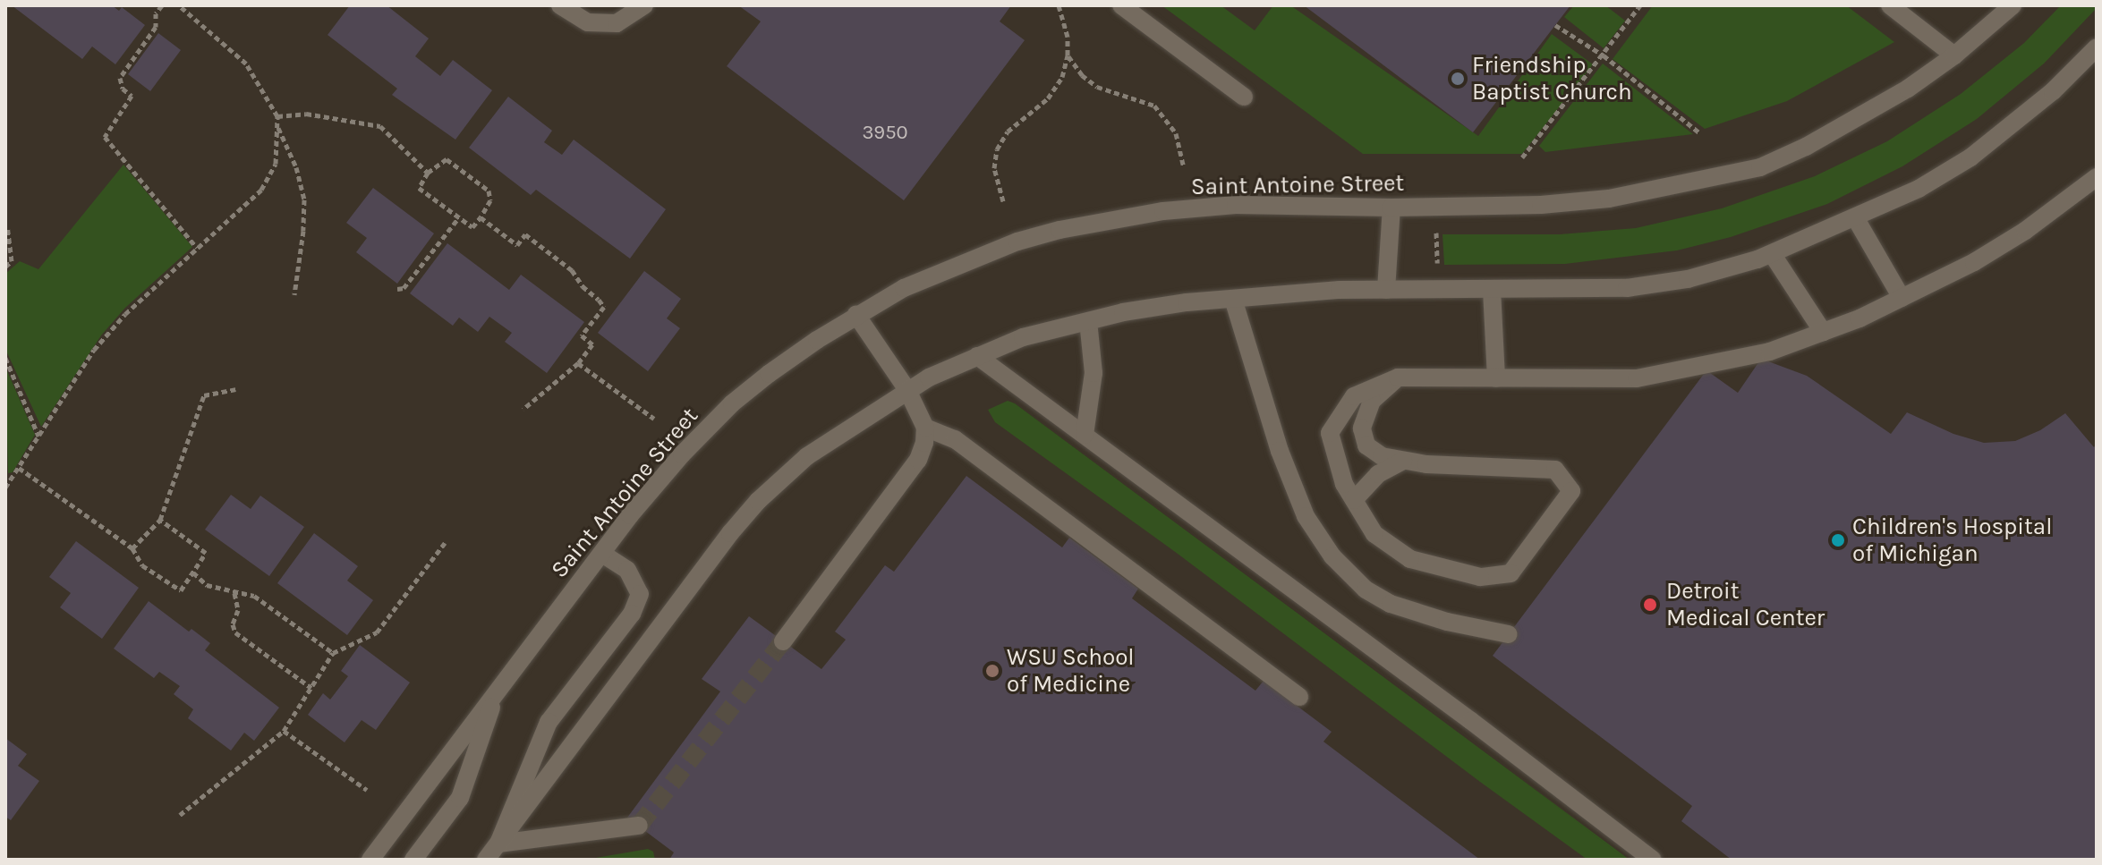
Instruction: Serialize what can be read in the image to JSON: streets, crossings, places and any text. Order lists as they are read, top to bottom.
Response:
{
  "streets": {
    "street": ["Saint Antoine Street"]
  },
  "places": [
    "Friendship Baptist Church",
    "Children's Hospital of Michigan",
    "Detroit Medical Center",
    "WSU School of Medicine"
  ],
  "house_numbers": ["3950"]
}
